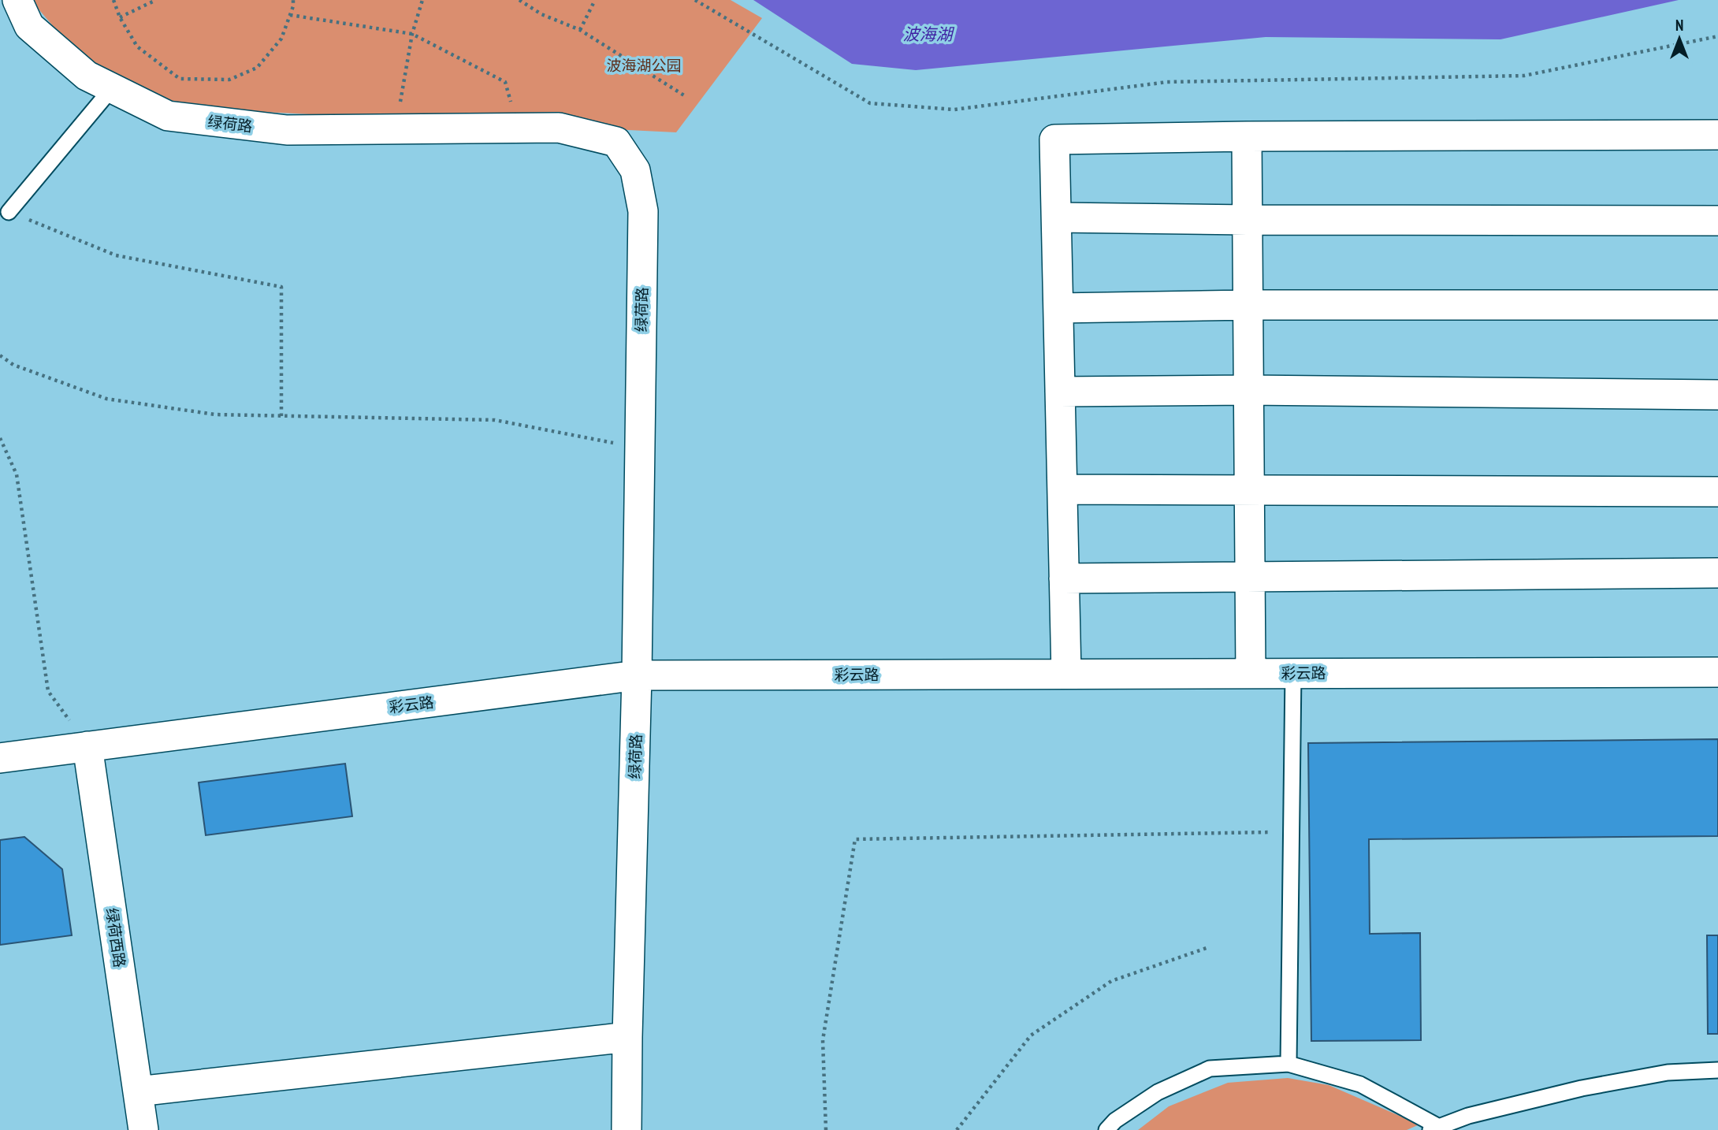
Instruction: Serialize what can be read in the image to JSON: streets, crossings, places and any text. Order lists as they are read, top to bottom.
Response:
{
  "streets": {
    "street": ["绿荷路", "彩云路", "绿荷西路"]
  },
  "crossings": [
    ["绿荷路", "彩云路"],
    ["彩云路", "绿荷西路"]
  ],
  "water": ["波海湖"],
  "parks": ["波海湖公园"],
  "north": "top"
}
